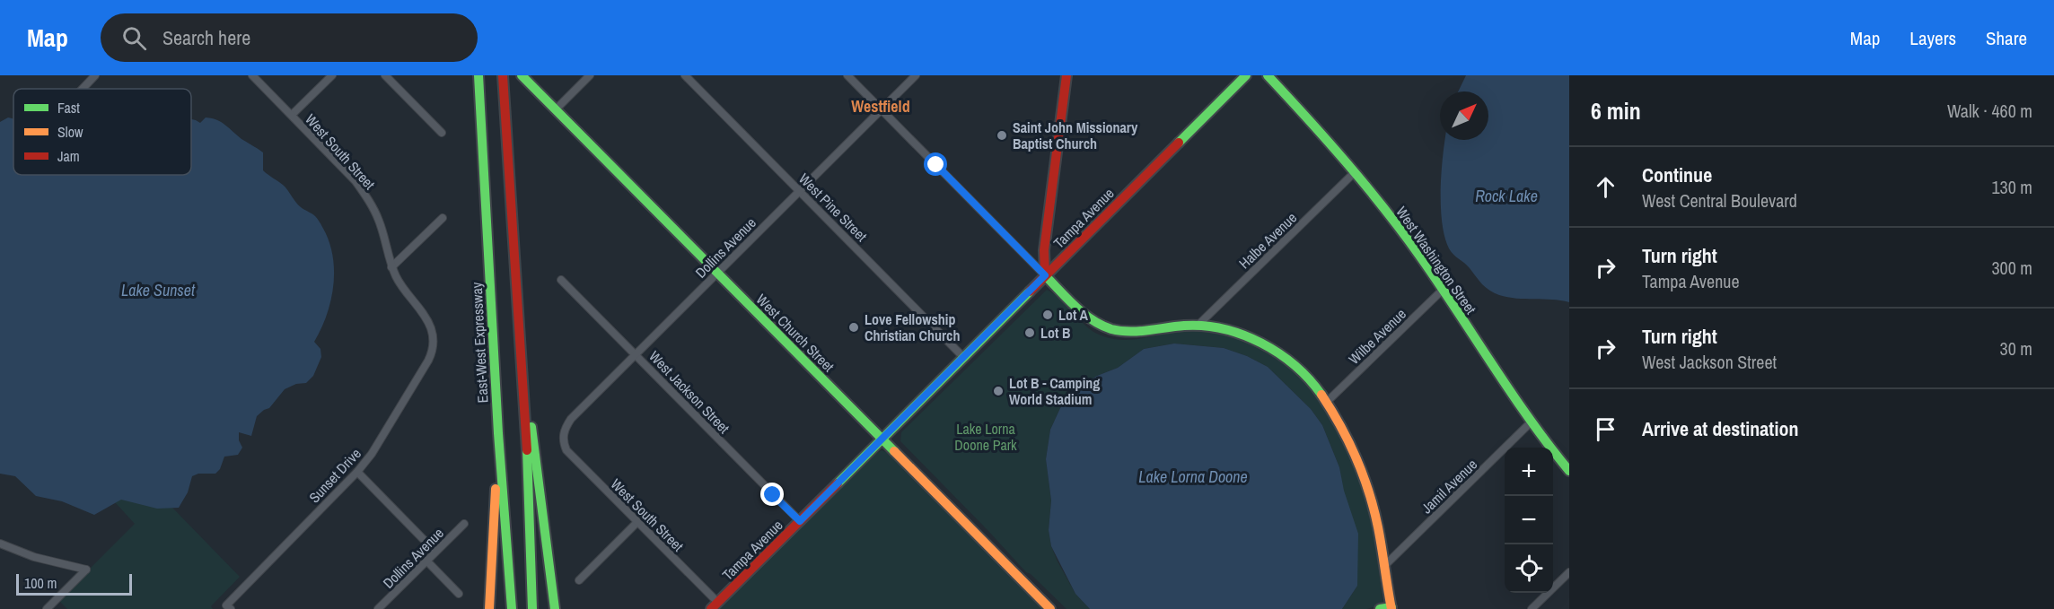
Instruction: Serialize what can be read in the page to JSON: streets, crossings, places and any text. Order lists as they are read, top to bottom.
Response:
{
  "streets": {
    "main road": [
      "Tampa Avenue",
      "West Washington Street",
      "West Church Street",
      "East-West Expressway"
    ],
    "street": [
      "West South Street",
      "West Pine Street",
      "Halbe Avenue",
      "Dollins Avenue",
      "Wilbe Avenue",
      "West Jackson Street",
      "Sunset Drive",
      "Jamil Avenue"
    ]
  },
  "crossings": [
    ["West South Street", "Tampa Avenue"],
    ["West South Street", "Dollins Avenue"],
    ["West South Street", "Sunset Drive"],
    ["West Pine Street", "Tampa Avenue"],
    ["West Pine Street", "Dollins Avenue"],
    ["Tampa Avenue", "West Church Street"],
    ["Tampa Avenue", "West Jackson Street"],
    ["Halbe Avenue", "West Washington Street"],
    ["Dollins Avenue", "West Church Street"],
    ["Dollins Avenue", "West Jackson Street"],
    ["West Washington Street", "Wilbe Avenue"],
    ["West Washington Street", "Jamil Avenue"]
  ],
  "districts": ["Westfield"],
  "water": ["Rock Lake", "Lake Sunset", "Lake Lorna Doone"],
  "parks": ["Lake Lorna Doone Park"],
  "places": [
    "Saint John Missionary Baptist Church",
    "Lot A",
    "Love Fellowship Christian Church",
    "Lot B",
    "Lot B - Camping World Stadium"
  ],
  "legend": ["Fast", "Slow", "Jam"],
  "scale_bar": "100 m",
  "north": "top right",
  "page": {
    "header": "Map",
    "search": "Search here",
    "nav": ["Map", "Layers", "Share"],
    "heading": ["6 min", "Walk · 460 m"],
    "list": [
      ["Continue", "West Central Boulevard", "130 m"],
      ["Turn right", "Tampa Avenue", "300 m"],
      ["Turn right", "West Jackson Street", "30 m"],
      "Arrive at destination"
    ],
    "map_buttons": ["+", "−"],
    "scale": "100 m"
  }
}
